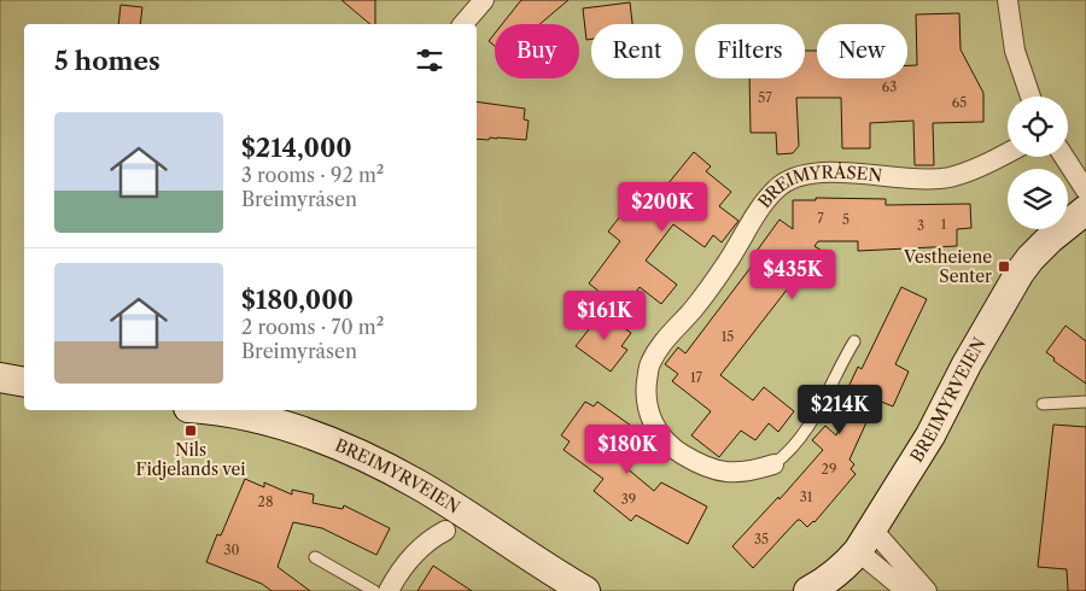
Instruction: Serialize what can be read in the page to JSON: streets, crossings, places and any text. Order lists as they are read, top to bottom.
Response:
{
  "streets": {
    "street": ["BREIMYRÅSEN", "BREIMYRVEIEN"]
  },
  "places": {
    "transit": ["Vestheiene Senter", "Nils Fidjelands vei"]
  },
  "house_numbers": [
    "63",
    "57",
    "65",
    "7",
    "5",
    "1",
    "3",
    "15",
    "17",
    "29",
    "31",
    "39",
    "28",
    "35",
    "30"
  ],
  "page": {
    "chip": [
      "Buy",
      "Rent",
      "Filters",
      "New"
    ],
    "heading": "5 homes",
    "list": [
      {
        "name": "$214,000",
        "note": "3 rooms · 92 m² · Breimyråsen"
      },
      {
        "name": "$180,000",
        "note": "2 rooms · 70 m² · Breimyråsen"
      }
    ],
    "price": [
      "$200K",
      "$435K",
      "$161K",
      "$214K",
      "$180K"
    ]
  }
}
